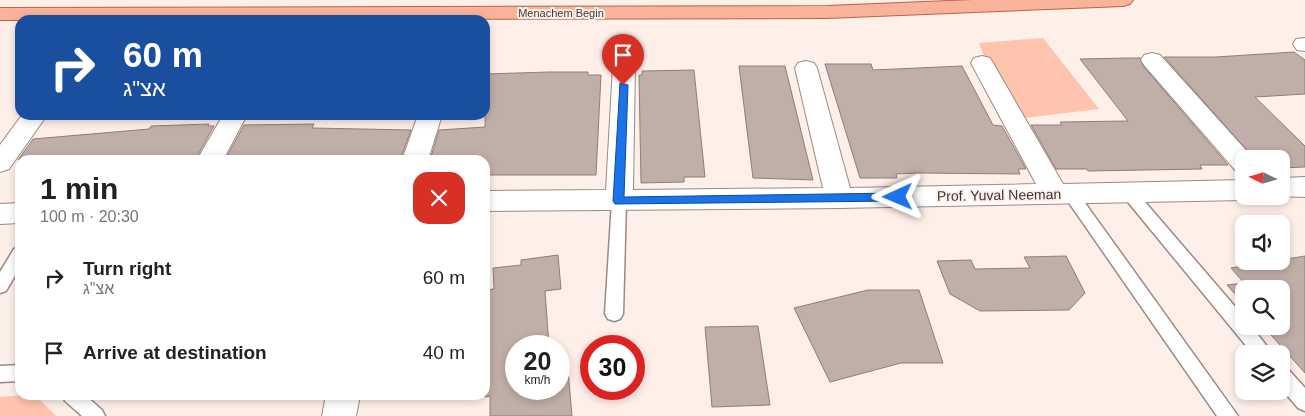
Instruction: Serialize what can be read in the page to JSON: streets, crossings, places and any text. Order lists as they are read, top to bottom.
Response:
{
  "streets": {
    "main road": ["Menachem Begin"],
    "street": ["Prof. Yuval Neeman"]
  },
  "north": "left",
  "page": {
    "turn": ["60 m", "אצ\"ג"],
    "heading": ["1 min", "100 m · 20:30"],
    "list": [
      {
        "name": "Turn right",
        "note": "אצ\"ג",
        "value": "60 m"
      },
      {
        "name": "Arrive at destination",
        "value": "40 m"
      }
    ],
    "speed": "20 km/h",
    "limit": "30"
  }
}
